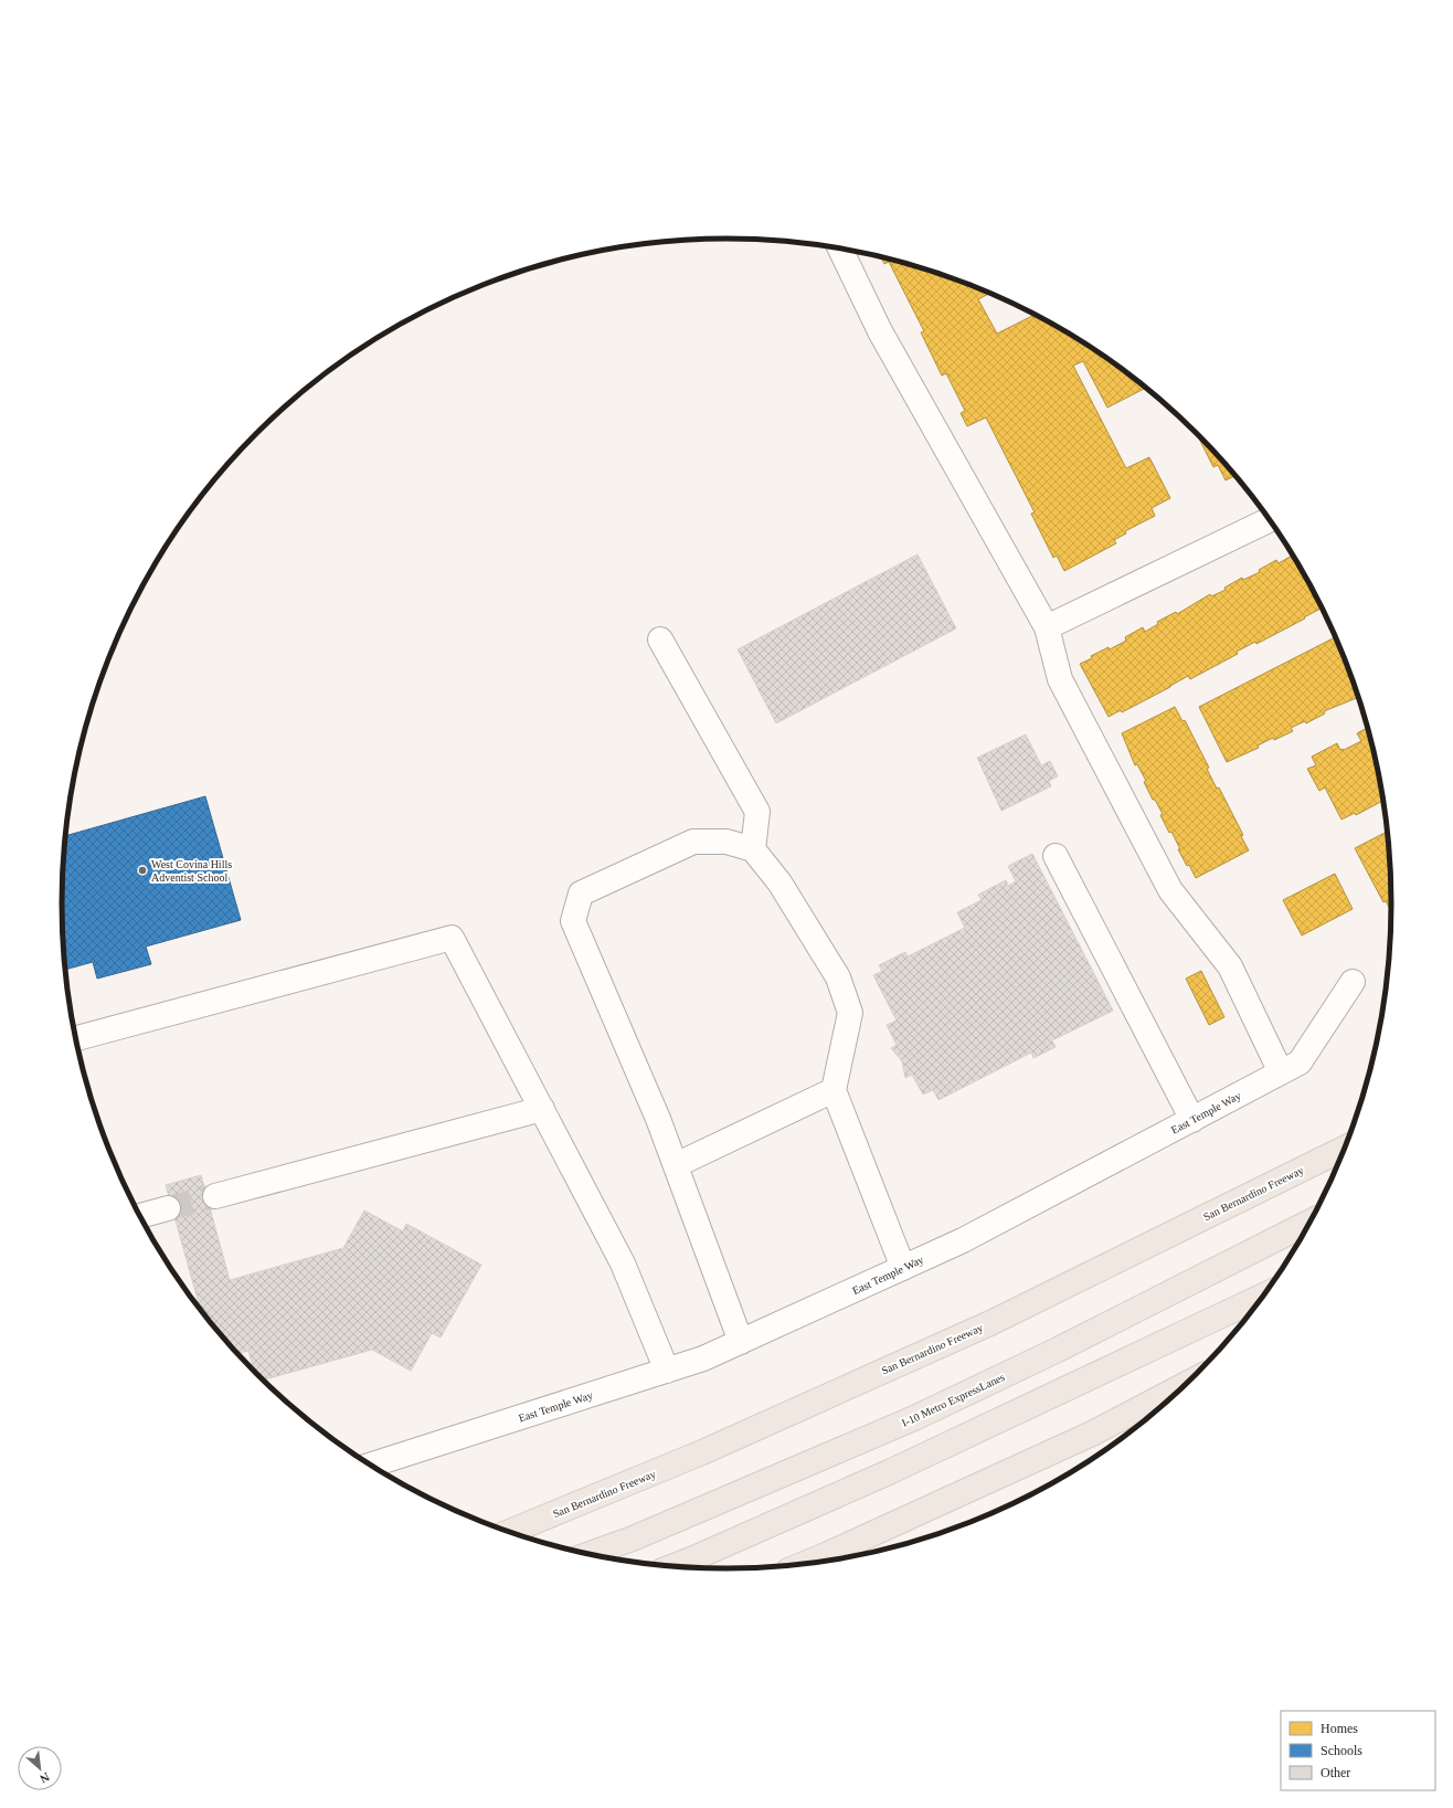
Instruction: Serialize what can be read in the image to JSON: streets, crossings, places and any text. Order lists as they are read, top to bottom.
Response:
{
  "streets": {
    "highway": ["San Bernardino Freeway", "I-10 Metro ExpressLanes"],
    "street": ["East Temple Way"]
  },
  "places": ["West Covina Hills Adventist School"],
  "legend": ["Homes", "Schools", "Other"],
  "north": "bottom right"
}
